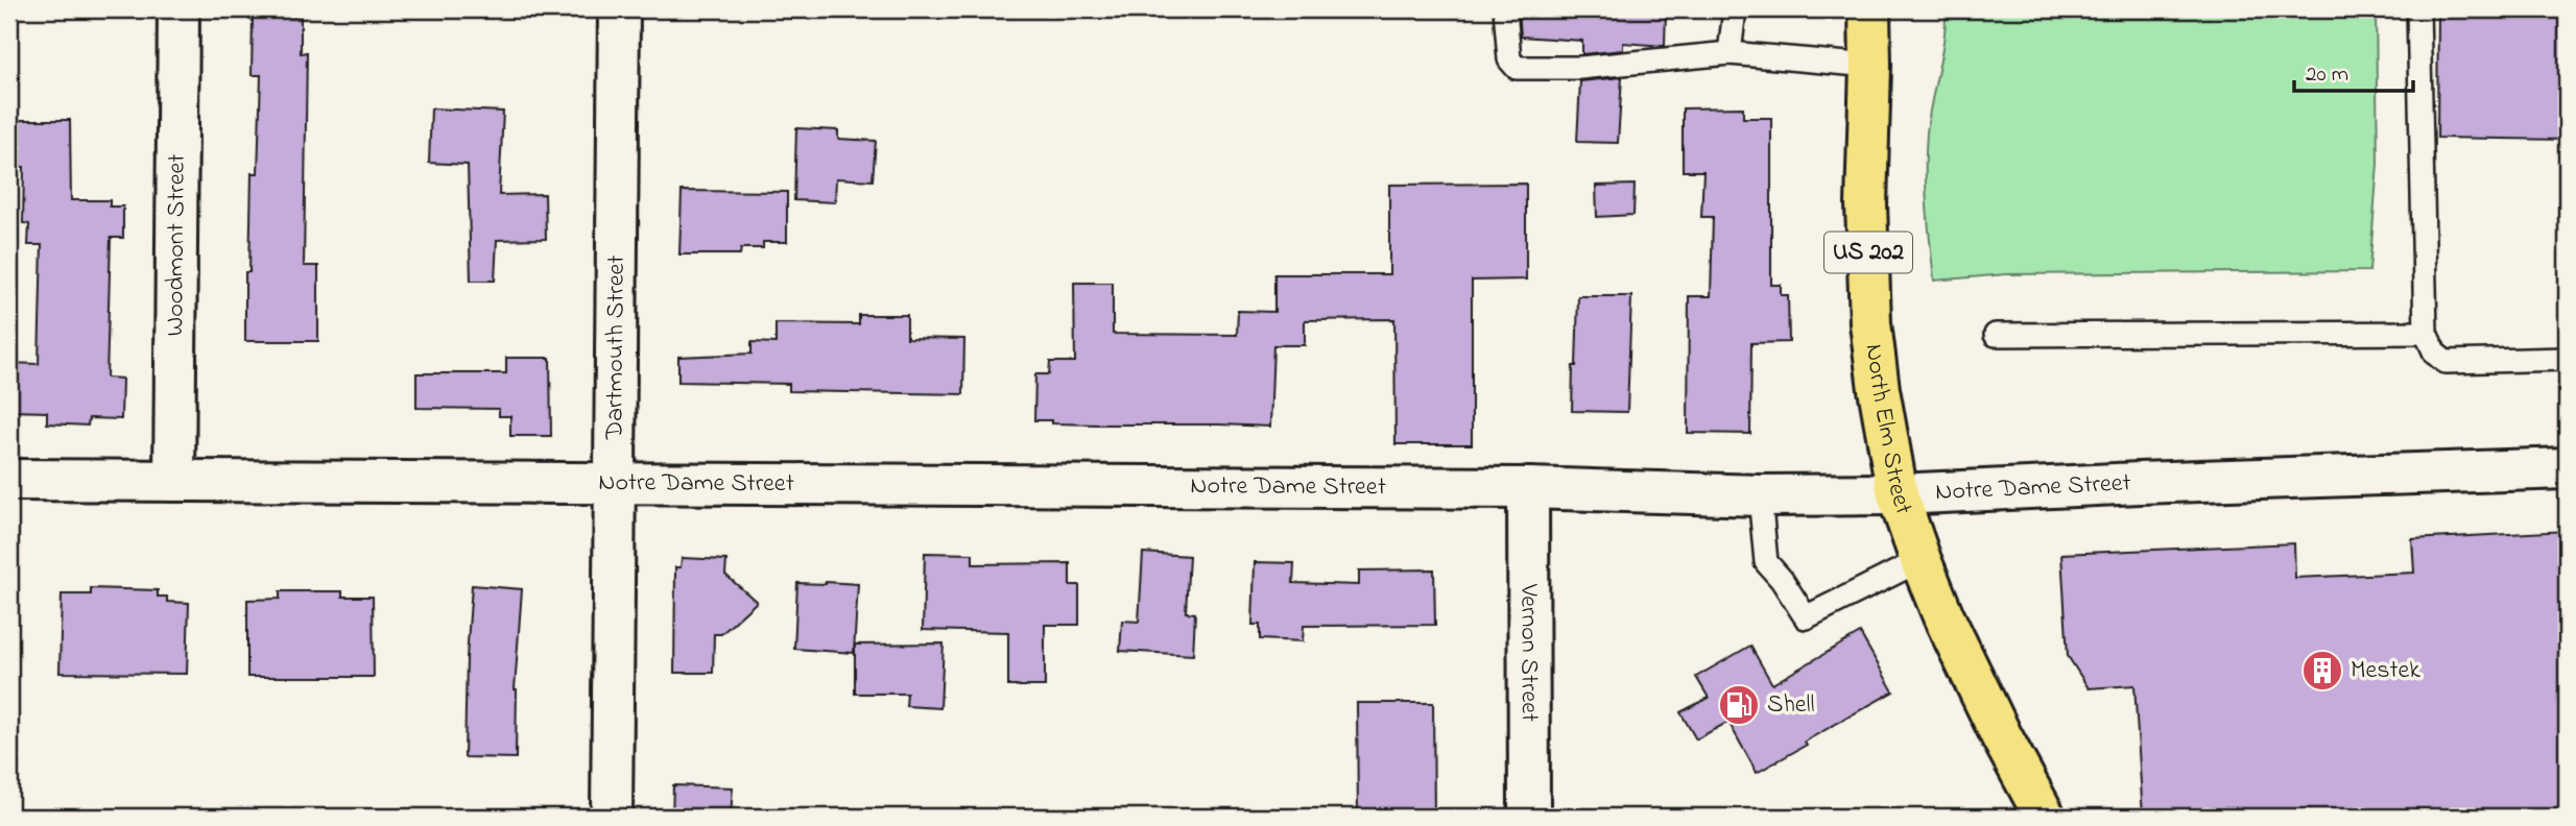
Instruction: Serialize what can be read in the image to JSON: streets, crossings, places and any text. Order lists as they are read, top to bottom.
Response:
{
  "streets": {
    "highway": ["US 202", "North Elm Street"],
    "street": [
      "Woodmont Street",
      "Dartmouth Street",
      "Notre Dame Street",
      "Vernon Street"
    ]
  },
  "crossings": [
    ["Woodmont Street", "Notre Dame Street"],
    ["Dartmouth Street", "Notre Dame Street"],
    ["North Elm Street", "Notre Dame Street"],
    ["Notre Dame Street", "Vernon Street"]
  ],
  "places": {
    "building": ["Mestek"],
    "fuel station": ["Shell"]
  },
  "scale_bar": "20 m"
}
